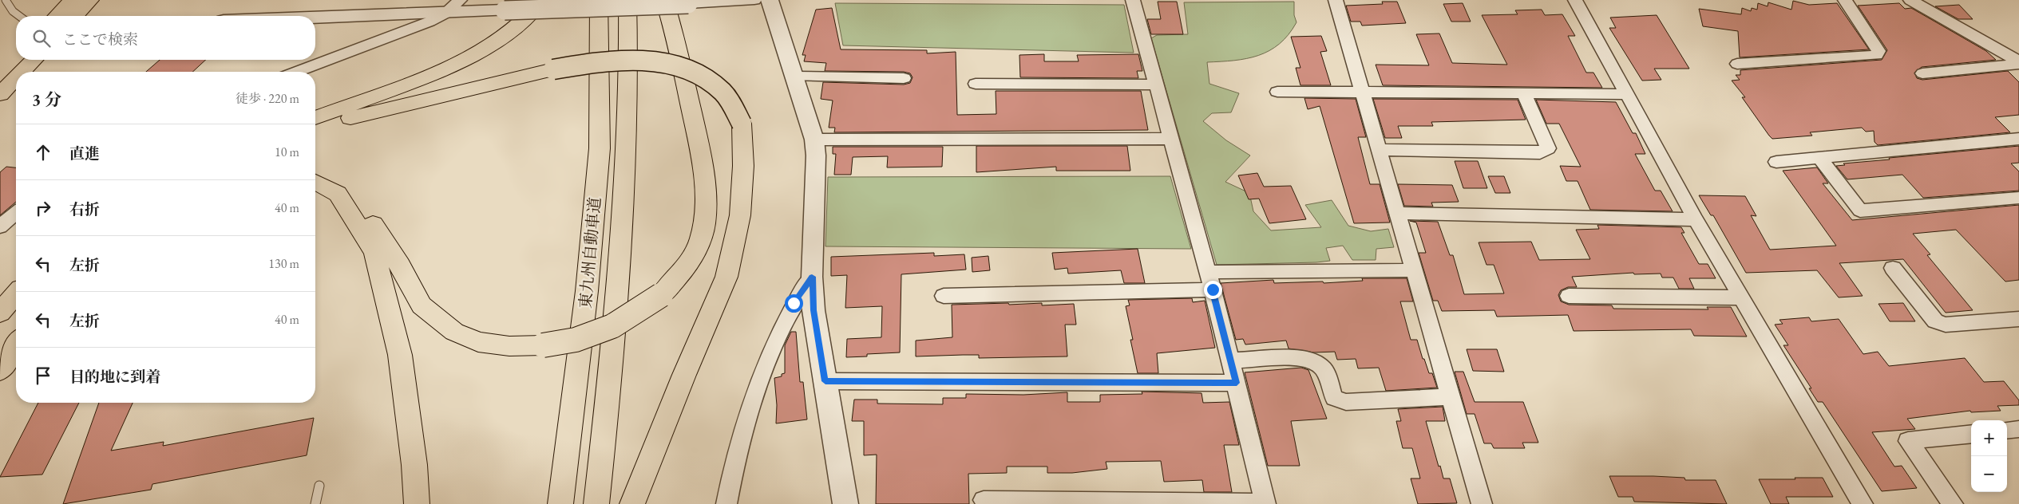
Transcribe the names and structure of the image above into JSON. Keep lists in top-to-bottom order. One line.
{"streets":{"main road":["東九州自動車道"]},"page":{"search":"ここで検索","heading":["3 分","徒歩 · 220 m"],"list":[["直進","10 m"],["右折","40 m"],["左折","130 m"],["左折","40 m"],"目的地に到着"],"map_buttons":["+","−"]}}
